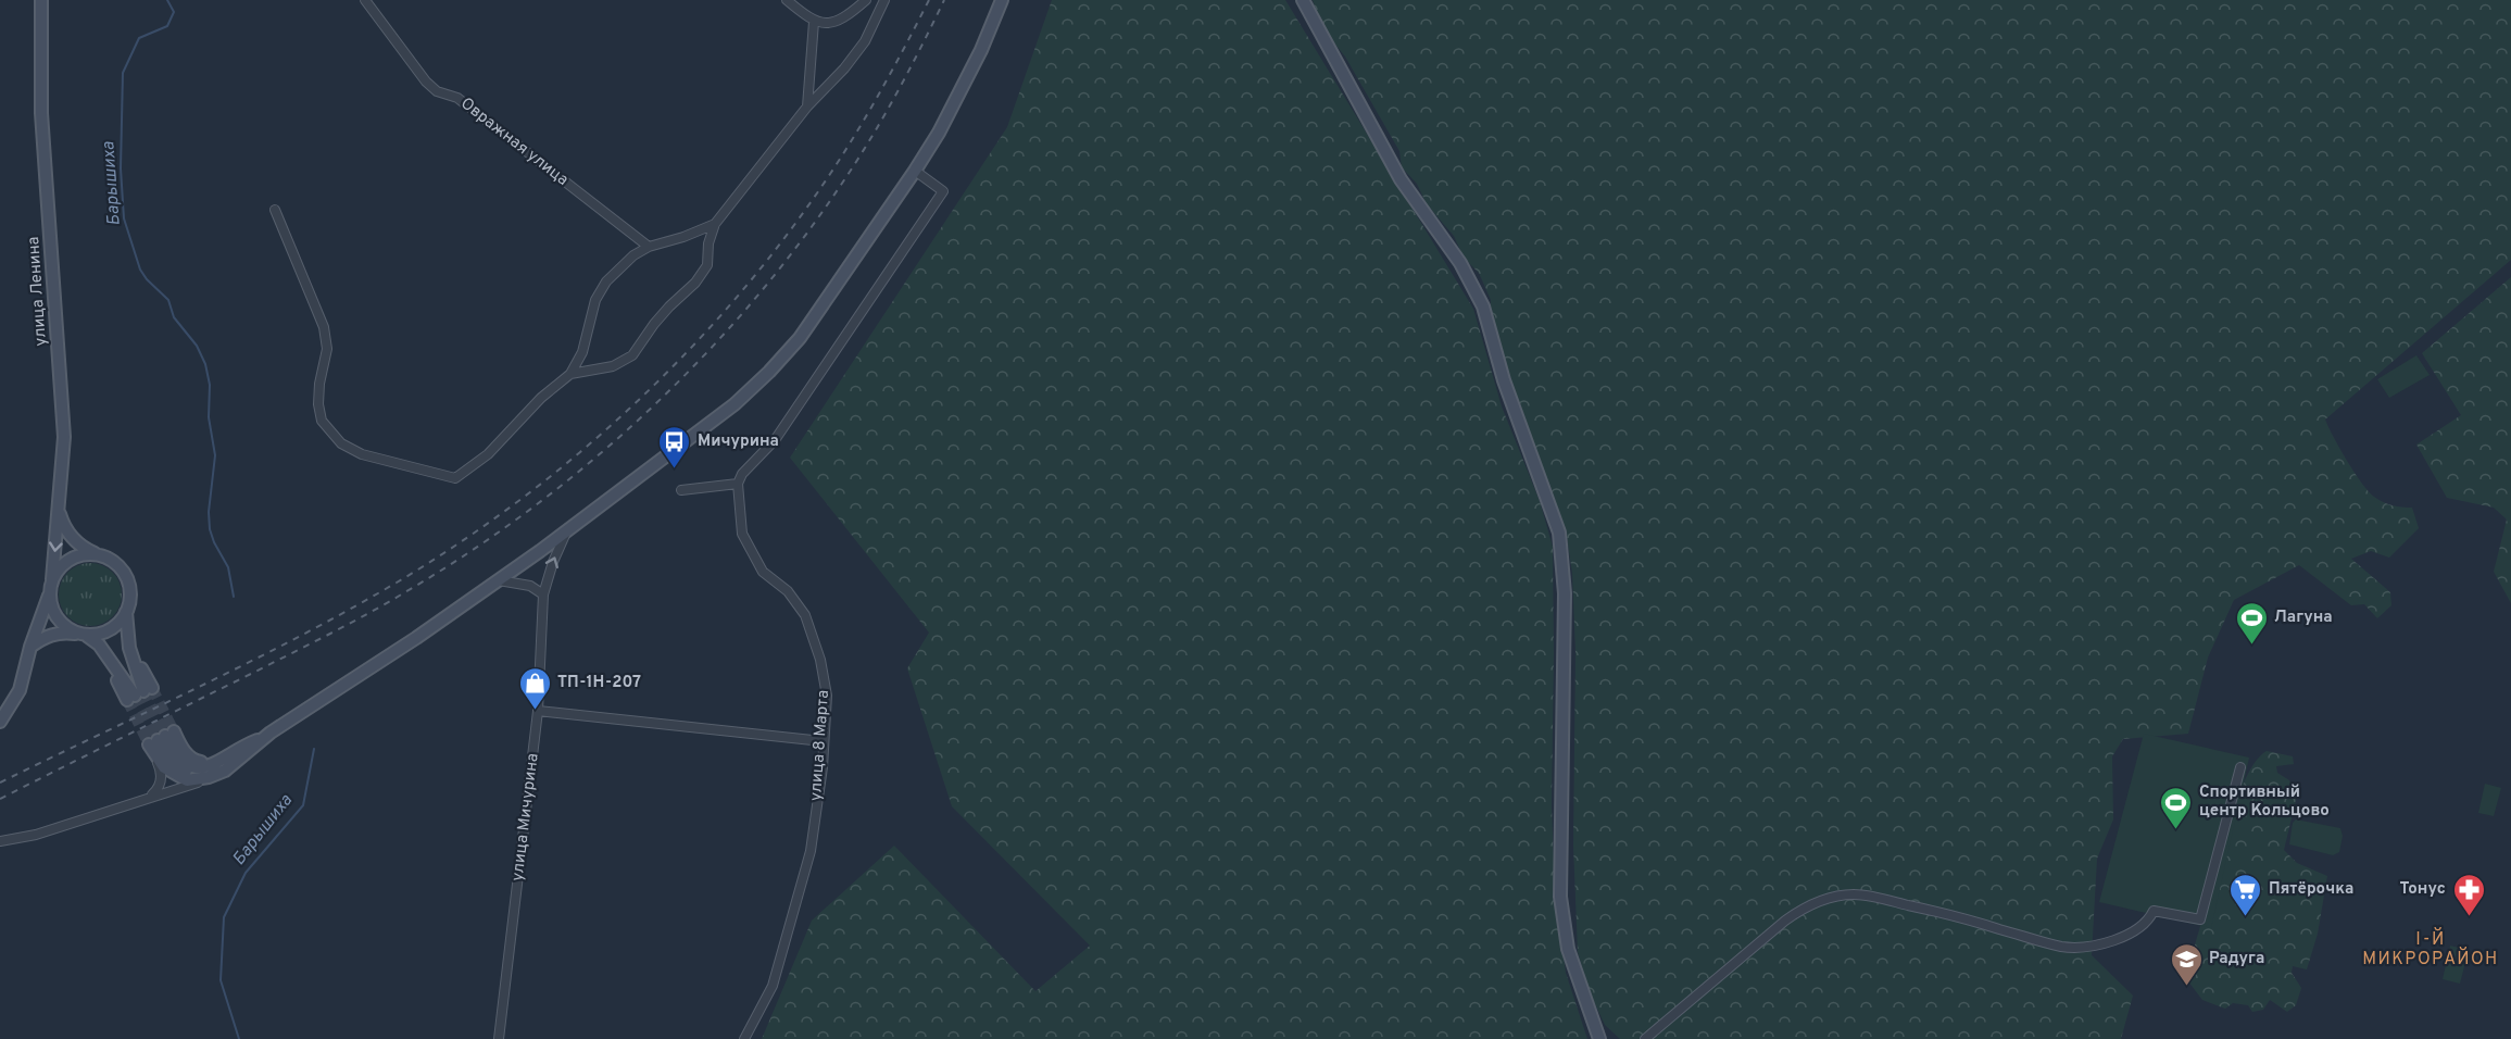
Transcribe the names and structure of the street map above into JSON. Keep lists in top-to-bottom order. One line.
{"streets":{"main road":["улица Ленина"],"street":["Овражная улица","улица 8 Марта","улица Мичурина"]},"districts":["I-Й МИКРОРАЙОН"],"water":["Барышиха"],"places":{"bus stop":["Мичурина"],"sports":["Лагуна","Спортивный центр Кольцово"],"shop":["ТП-1Н-207"],"supermarket":["Пятёрочка"],"pharmacy":["Тонус"],"school or university":["Радуга"]}}
